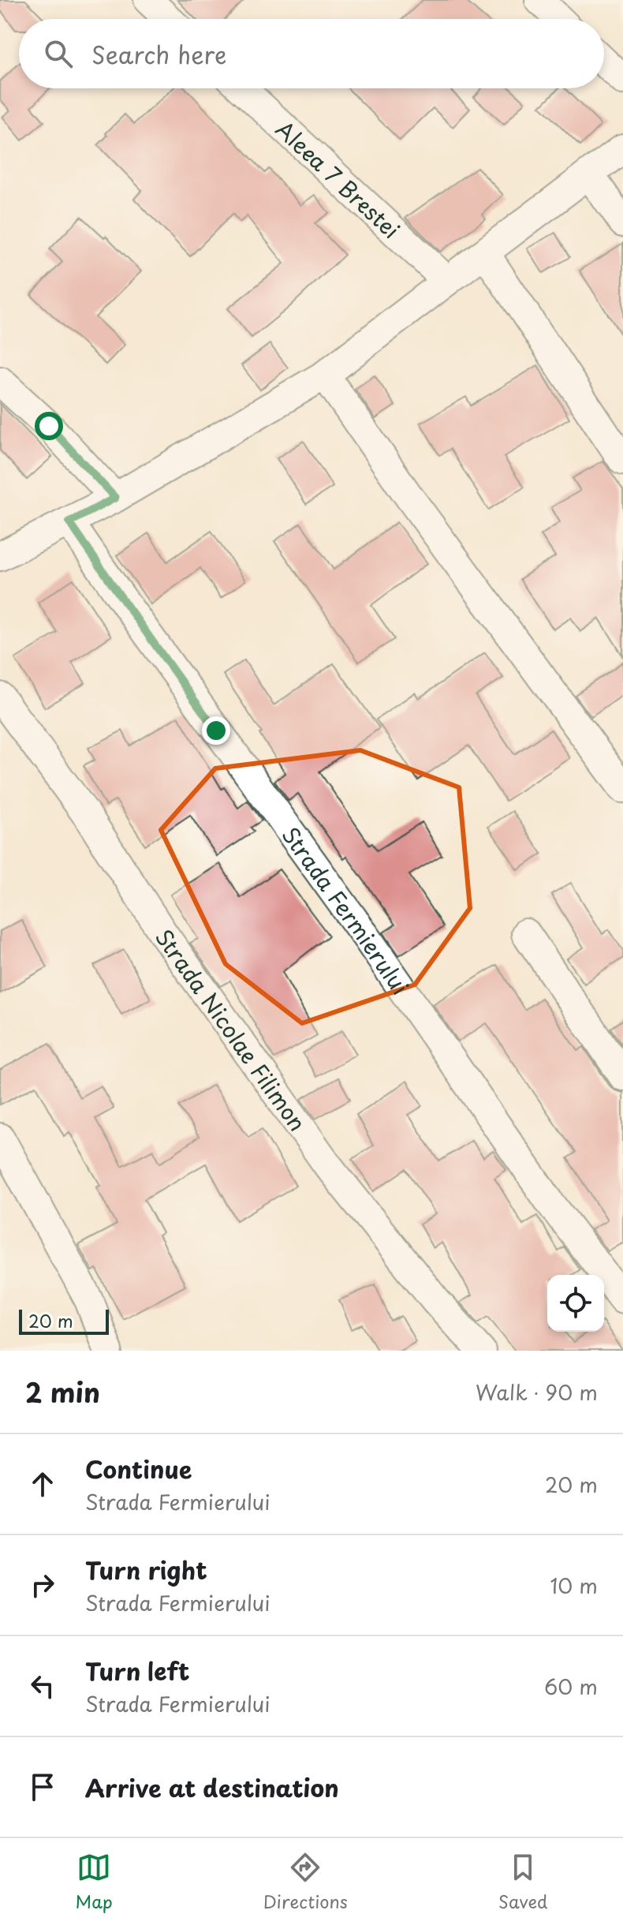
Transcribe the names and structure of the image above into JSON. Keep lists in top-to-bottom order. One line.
{"streets":{"street":["Aleea 7 Brestei","Strada Fermierului","Strada Nicolae Filimon"]},"scale_bar":"20 m","page":{"search":"Search here","scale":"20 m","heading":["2 min","Walk · 90 m"],"list":[["Continue","Strada Fermierului","20 m"],["Turn right","Strada Fermierului","10 m"],["Turn left","Strada Fermierului","60 m"],"Arrive at destination"],"nav":["Map","Directions","Saved"]}}
